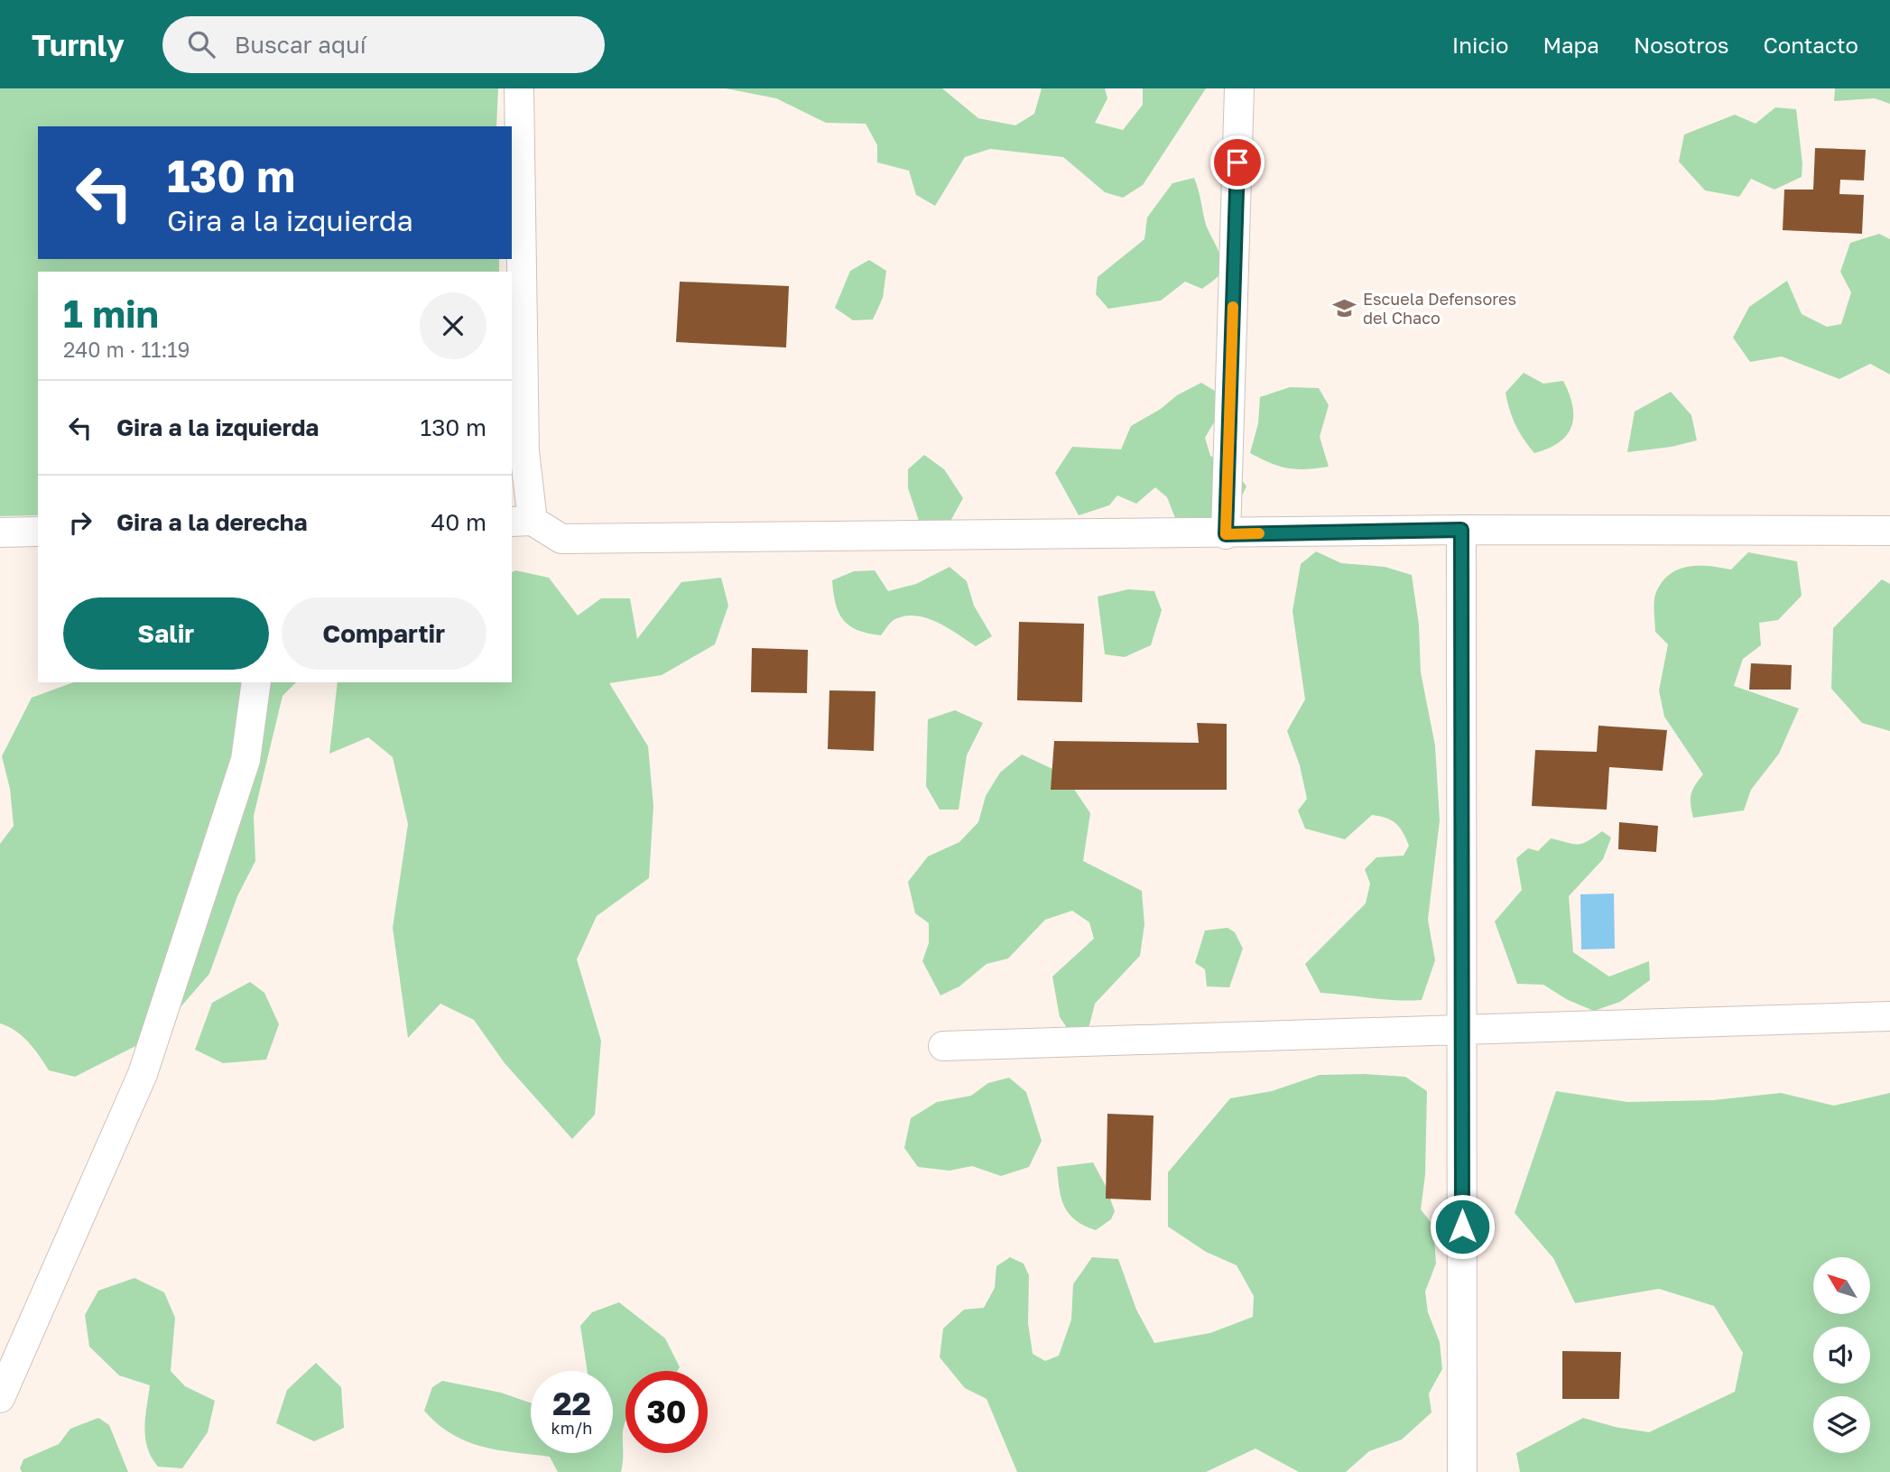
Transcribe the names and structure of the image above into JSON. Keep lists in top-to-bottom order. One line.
{"places":{"school or university":["Escuela Defensores del Chaco"]},"north":"top left","page":{"header":"Turnly","search":"Buscar aquí","nav":["Inicio","Mapa","Nosotros","Contacto"],"turn":["130 m","Gira a la izquierda"],"heading":["1 min","240 m · 11:19"],"list":[{"name":"Gira a la izquierda","value":"130 m"},{"name":"Gira a la derecha","value":"40 m"}],"buttons":["Salir","Compartir"],"speed":"22 km/h","limit":"30"}}
